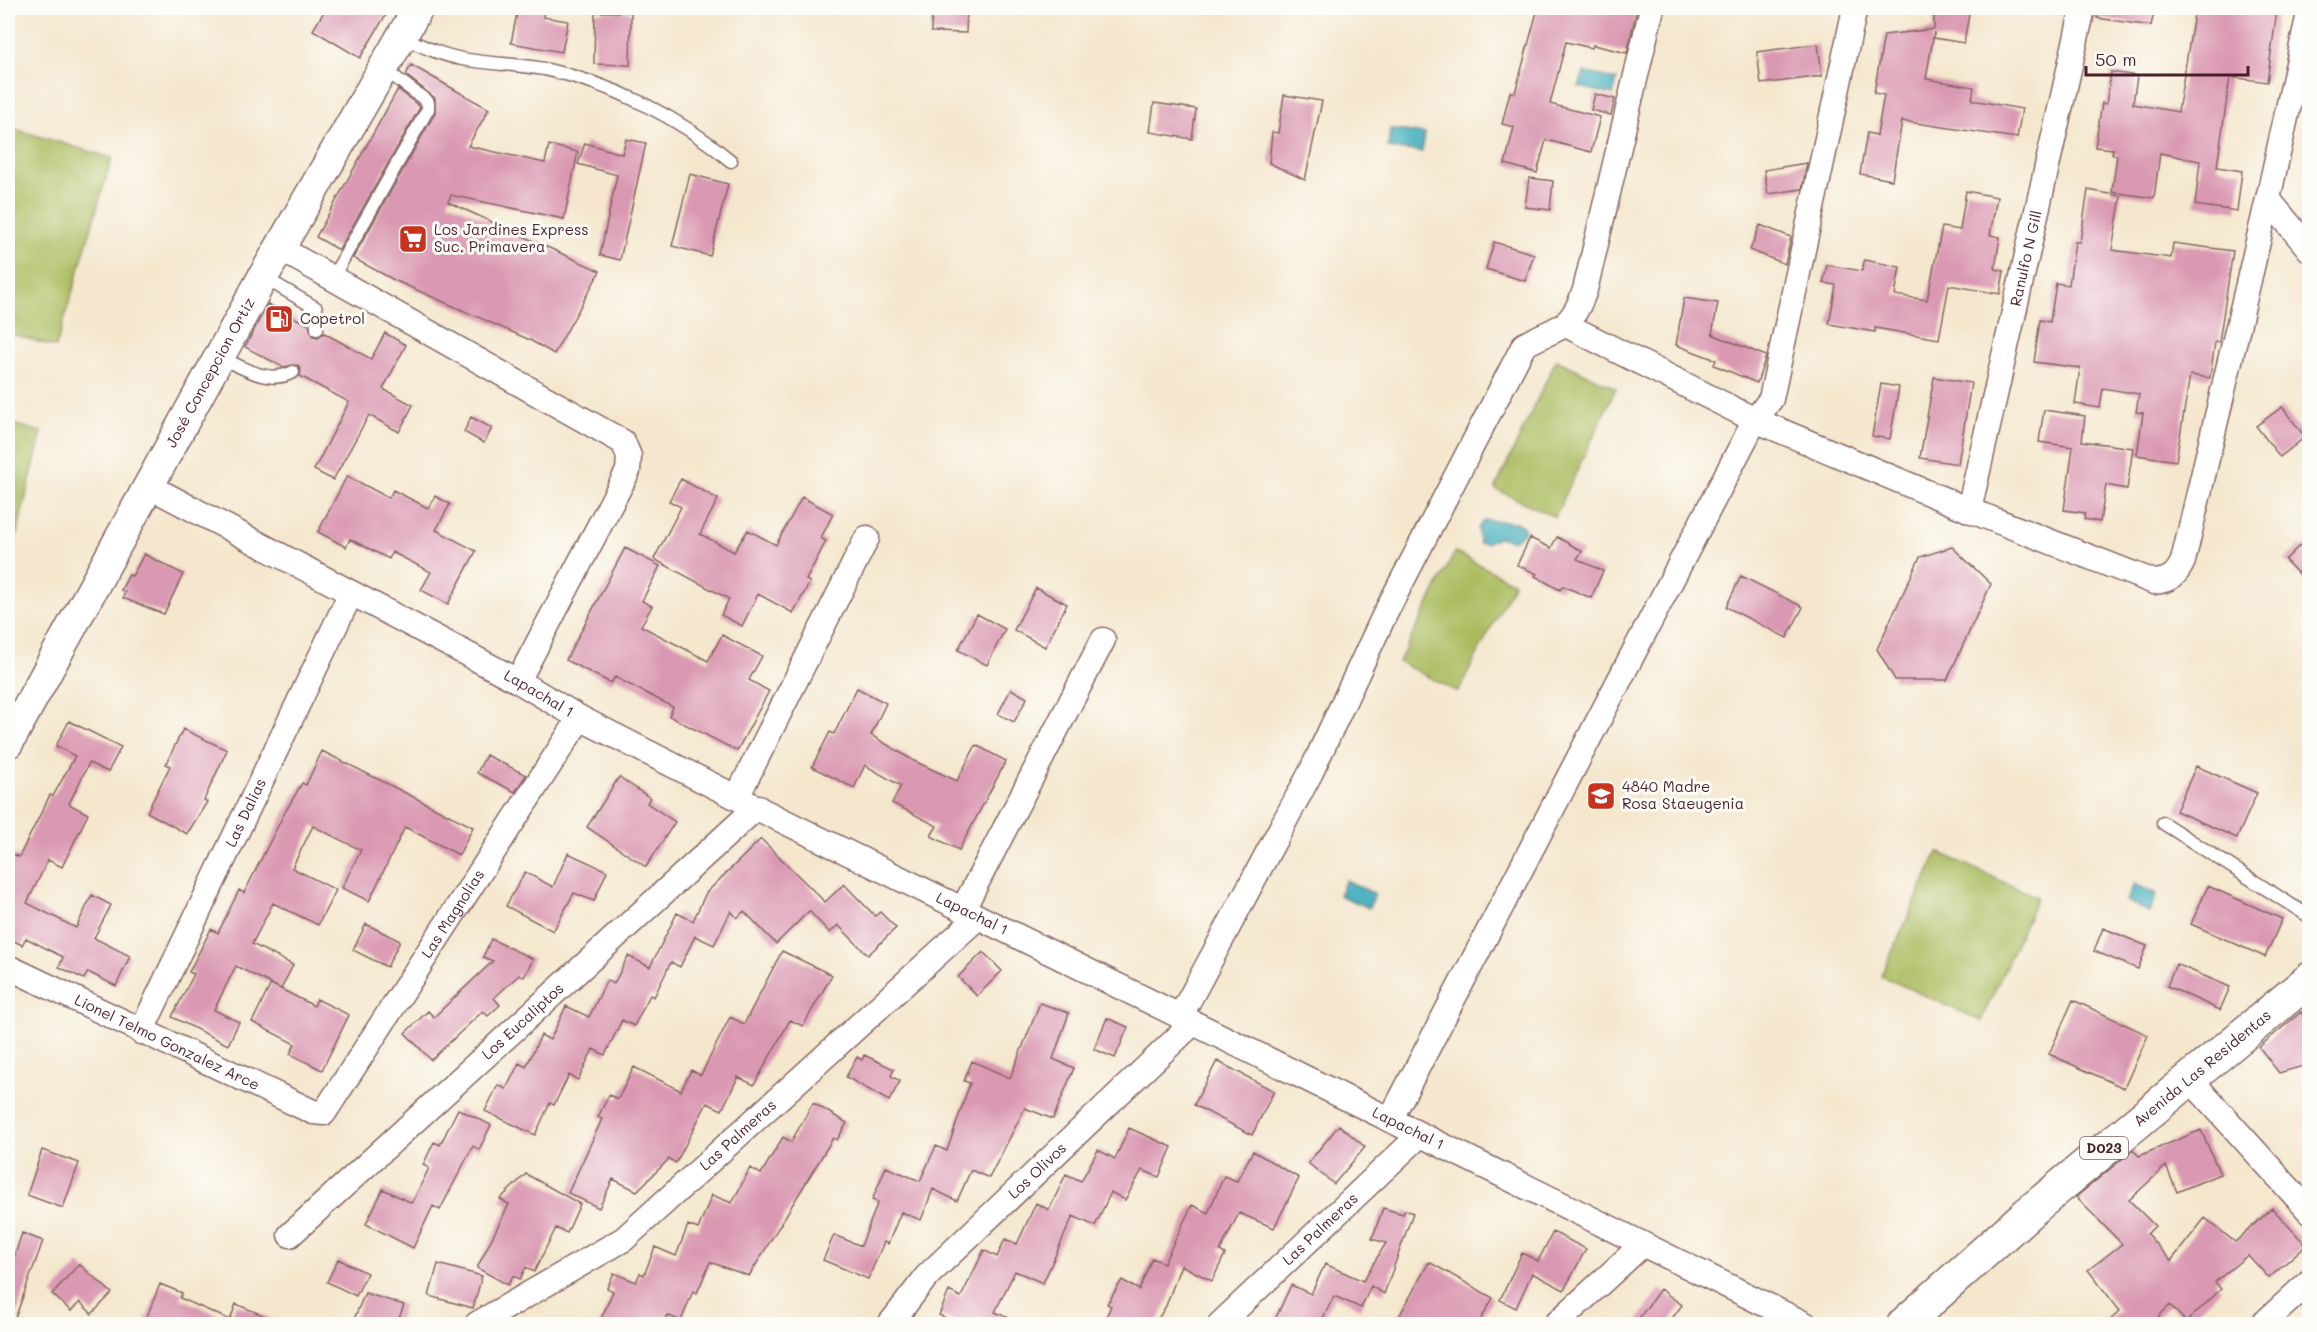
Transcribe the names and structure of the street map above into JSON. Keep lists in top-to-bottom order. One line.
{"streets":{"main road":["Avenida Las Residentas","D023"],"street":["Ranulfo N Gill","José Concepcion Ortiz","Lapachal 1","Las Dalias","Las Magnolias","Los Eucaliptos","Lionel Telmo Gonzalez Arce","Las Palmeras","Los Olivos"]},"crossings":[["José Concepcion Ortiz","Lapachal 1"],["Lapachal 1","Las Dalias"],["Lapachal 1","Las Magnolias"],["Lapachal 1","Los Eucaliptos"],["Lapachal 1","Las Palmeras"],["Lapachal 1","Los Olivos"],["Las Dalias","Lionel Telmo Gonzalez Arce"],["Las Magnolias","Lionel Telmo Gonzalez Arce"]],"places":{"supermarket":["Los Jardines Express Suc. Primavera"],"fuel station":["Copetrol"],"school or university":["4840 Madre Rosa Staeugenia"]},"scale_bar":"50 m"}
